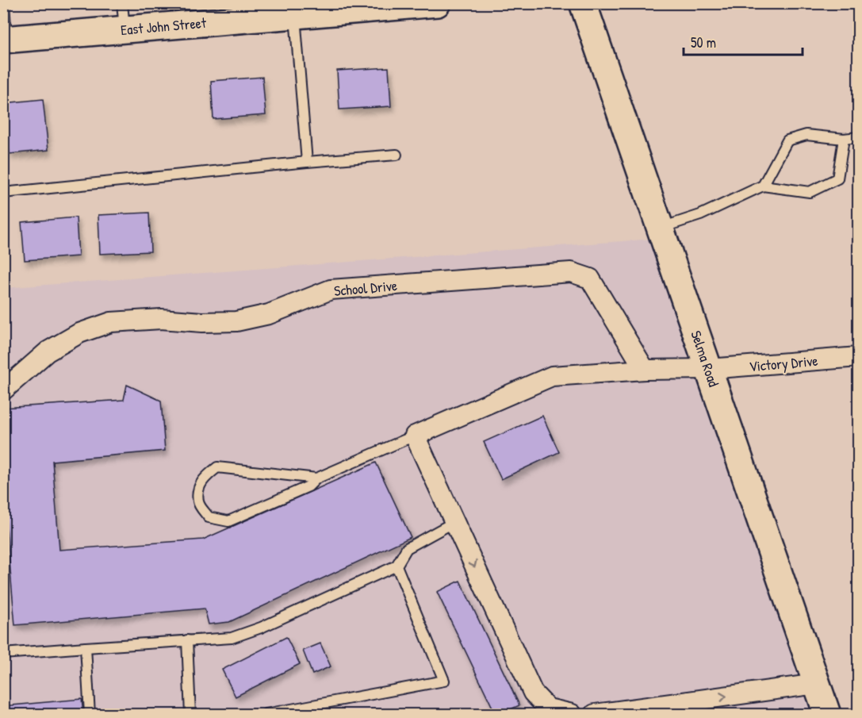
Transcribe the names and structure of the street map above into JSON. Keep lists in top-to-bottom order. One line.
{"streets":{"street":["East John Street","School Drive","Selma Road","Victory Drive"]},"crossings":[["School Drive","Victory Drive"],["Selma Road","Victory Drive"]],"scale_bar":"50 m"}
